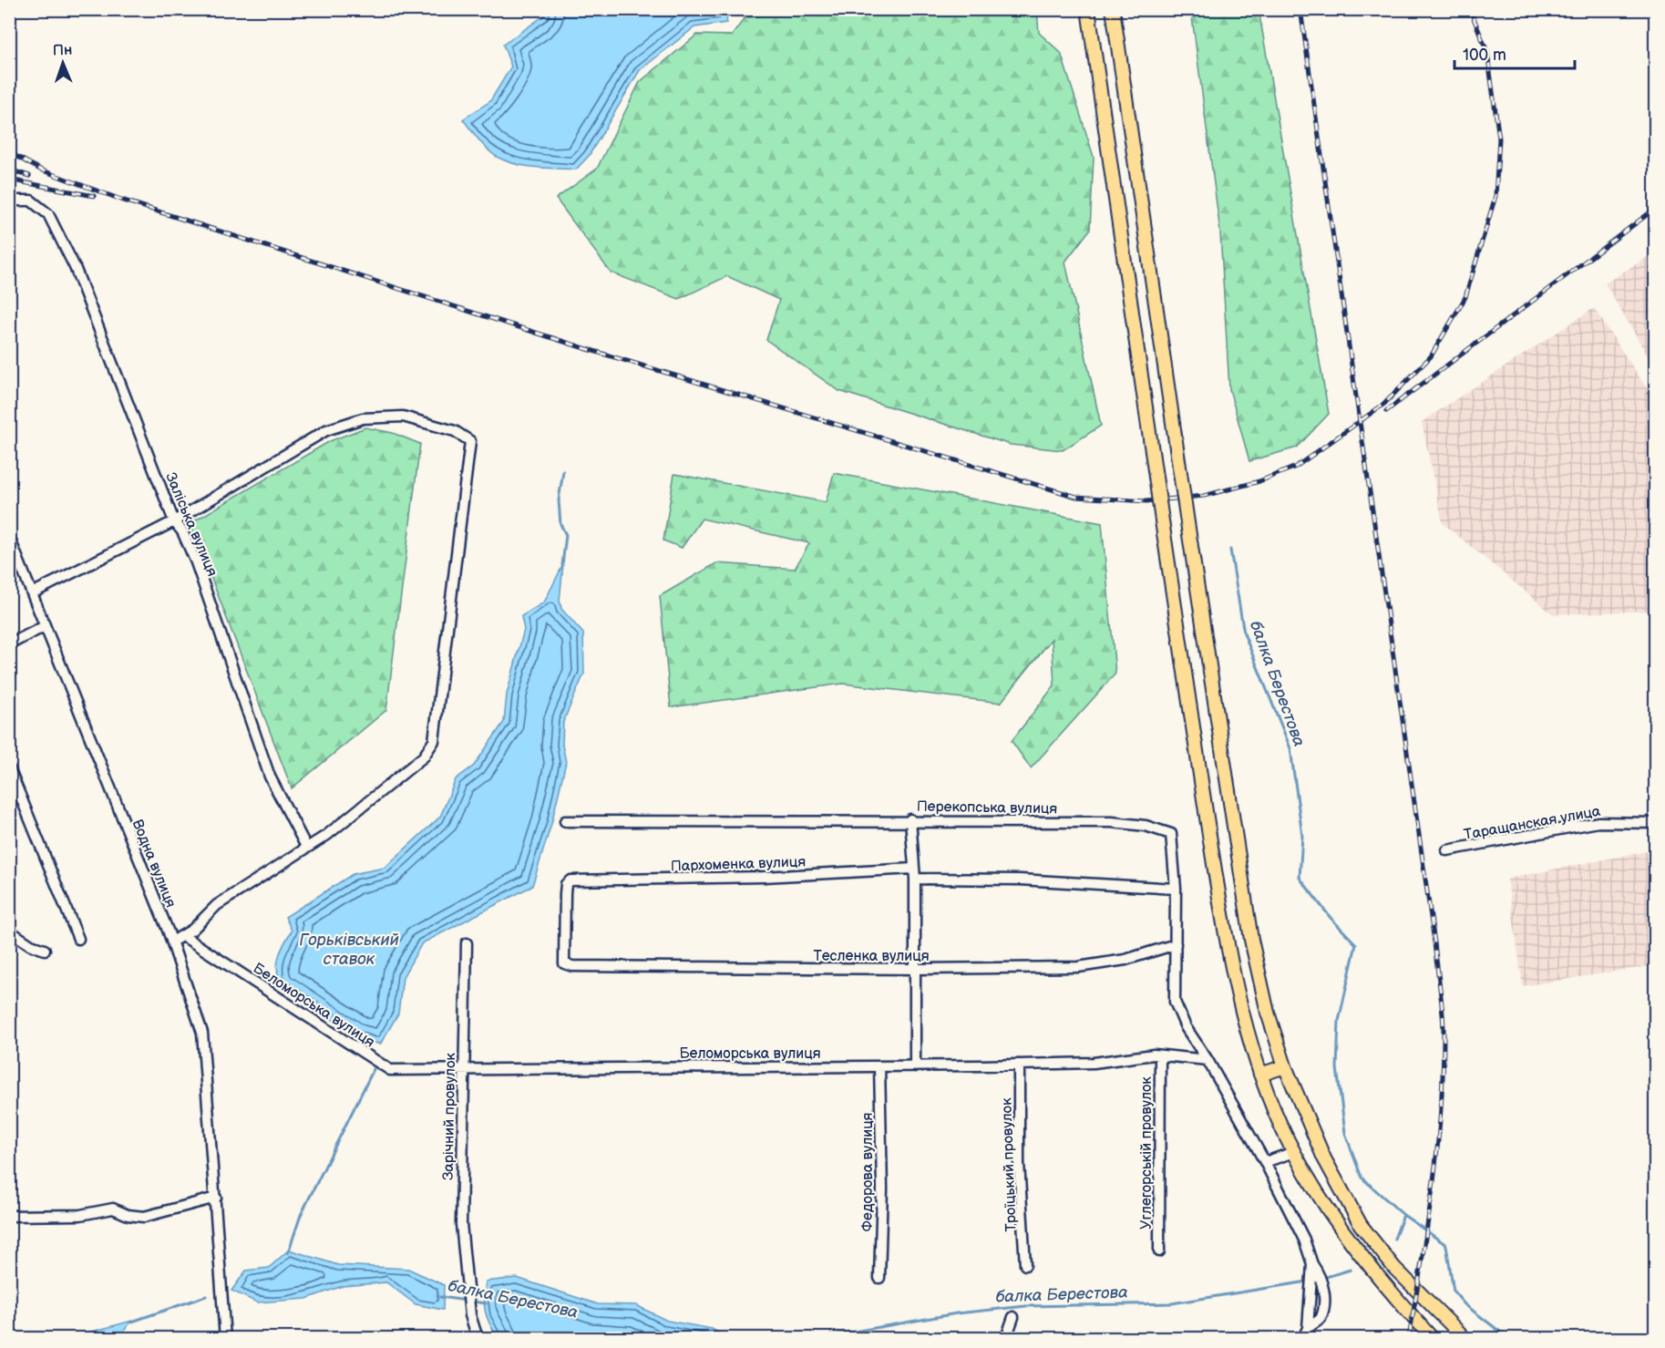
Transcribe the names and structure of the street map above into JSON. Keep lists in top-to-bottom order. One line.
{"streets":{"street":["Заліська вулиця","Перекопська вулиця","Таращанская улица","Водна вулиця","Пархоменка вулиця","Тесленка вулиця","Беломорська вулиця","Зарічний провулок","Углегорськiй провулок","Троїцький провулок","Федорова вулиця"]},"crossings":[["Перекопська вулиця","Тесленка вулиця"],["Перекопська вулиця","Беломорська вулиця"],["Пархоменка вулиця","Тесленка вулиця"],["Беломорська вулиця","Зарічний провулок"],["Беломорська вулиця","Углегорськiй провулок"],["Беломорська вулиця","Троїцький провулок"],["Беломорська вулиця","Федорова вулиця"]],"water":["балка Берестова","Горьківський ставок"],"scale_bar":"100 m","north":"top"}
